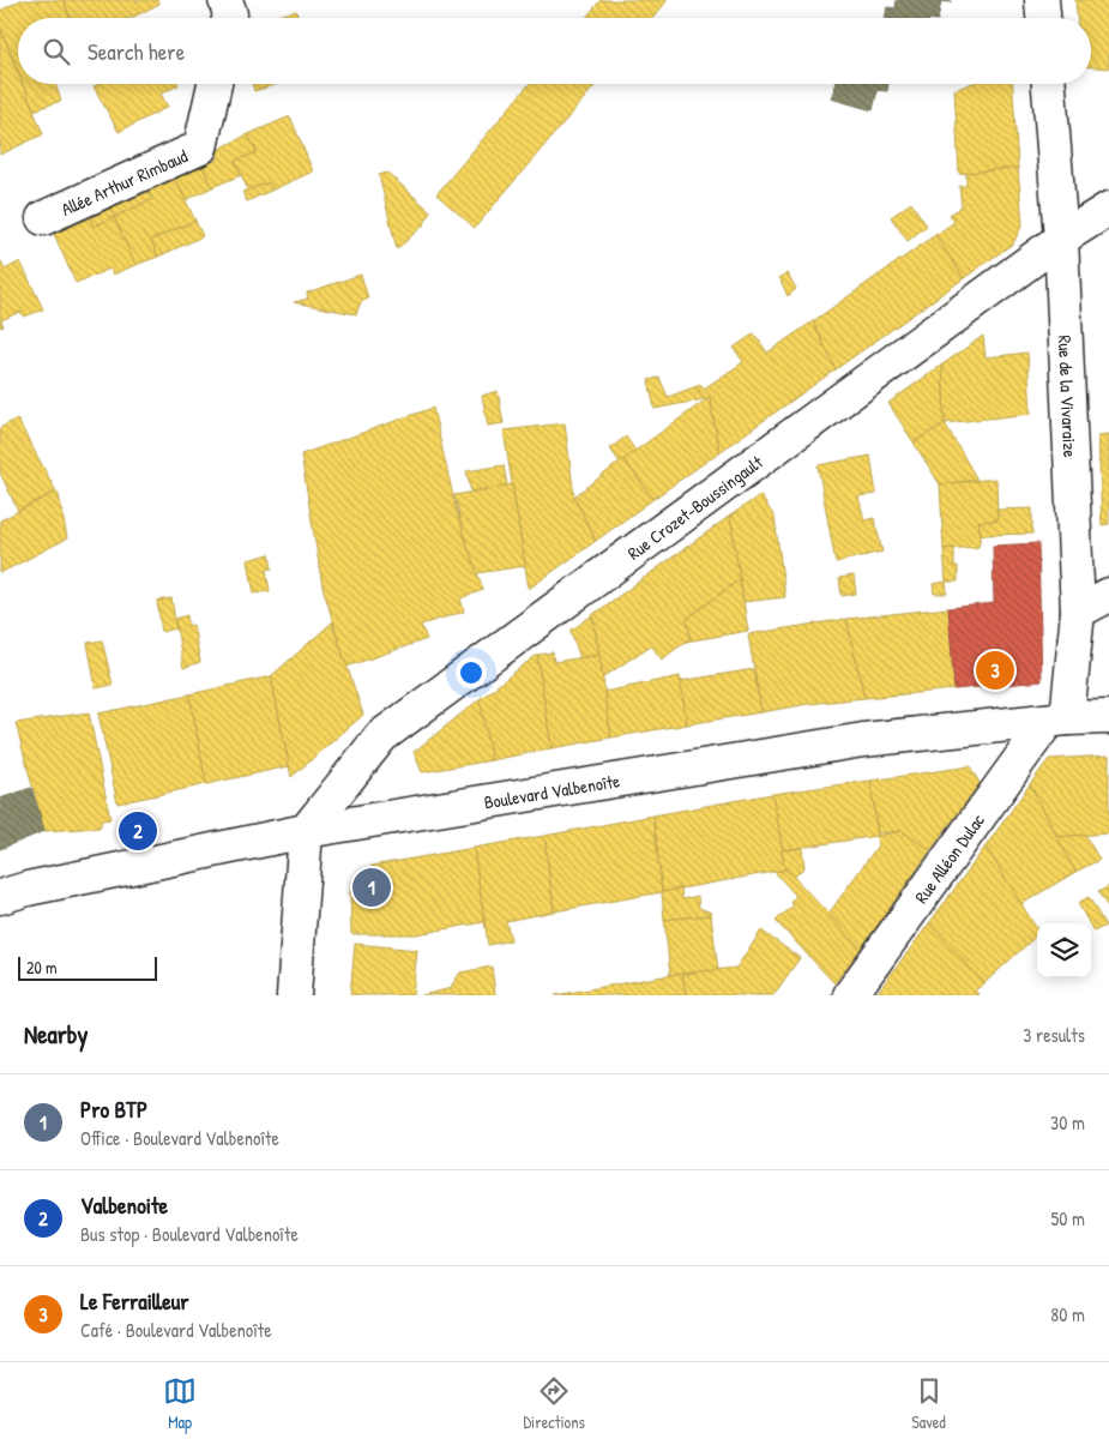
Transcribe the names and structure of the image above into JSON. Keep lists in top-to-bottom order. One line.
{"streets":{"street":["Allée Arthur Rimbaud","Rue de la Vivaraize","Rue Crozet-Boussingault","Boulevard Valbenoîte","Rue Alléon Dulac"]},"crossings":[["Rue de la Vivaraize","Rue Crozet-Boussingault"],["Rue de la Vivaraize","Boulevard Valbenoîte"],["Rue de la Vivaraize","Rue Alléon Dulac"],["Rue Crozet-Boussingault","Boulevard Valbenoîte"],["Boulevard Valbenoîte","Rue Alléon Dulac"]],"scale_bar":"20 m","page":{"search":"Search here","pins":["3","2","1"],"scale":"20 m","heading":["Nearby","3 results"],"list":[{"mark":"1","name":"Pro BTP","note":"Office · Boulevard Valbenoîte","value":"30 m"},{"mark":"2","name":"Valbenoite","note":"Bus stop · Boulevard Valbenoîte","value":"50 m"},{"mark":"3","name":"Le Ferrailleur","note":"Café · Boulevard Valbenoîte","value":"80 m"}],"nav":["Map","Directions","Saved"]}}
